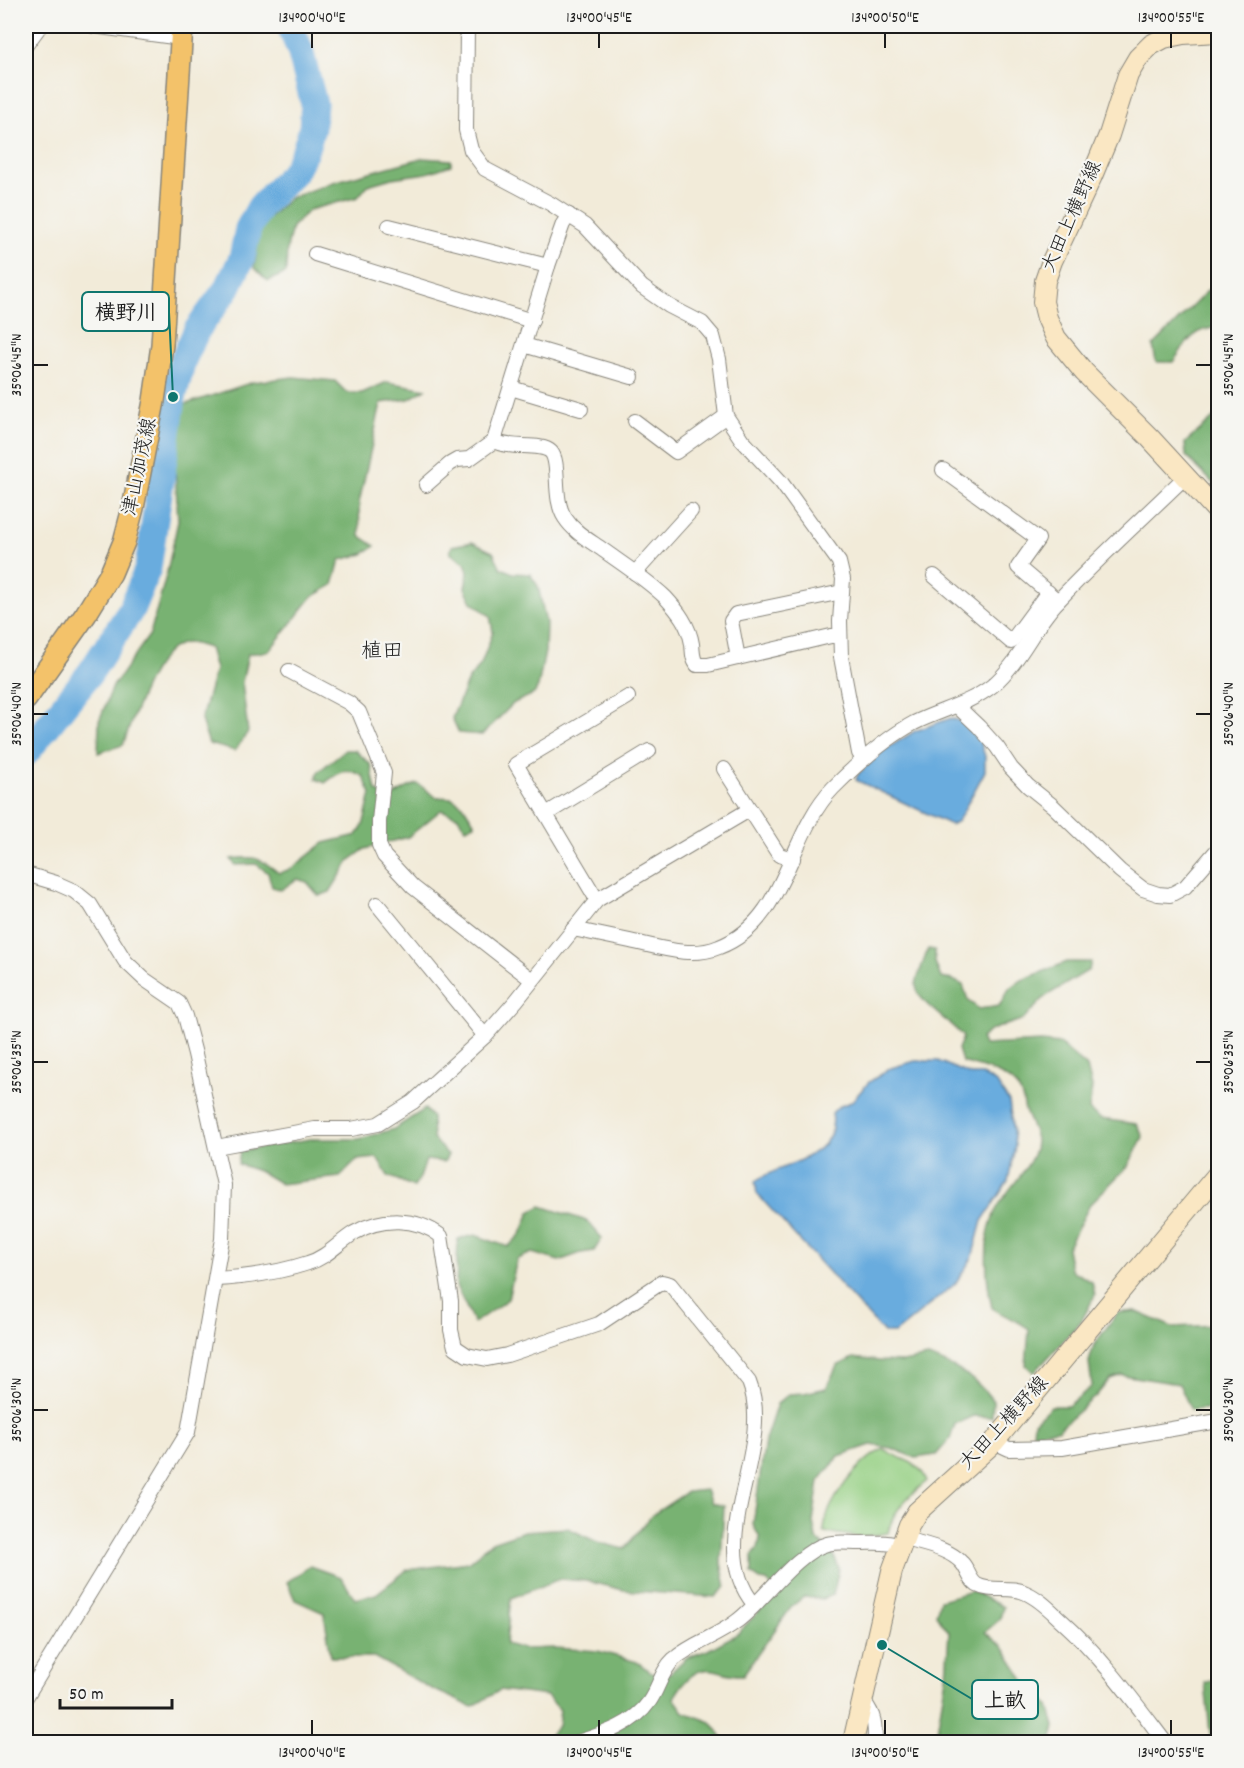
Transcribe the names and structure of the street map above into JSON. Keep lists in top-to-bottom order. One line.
{"streets":{"main road":["大田上横野線","津山加茂線"]},"districts":["植田"],"places":["横野川","上畝"],"scale_bar":"50 m","coordinates":["134°00'40\"E","134°00'45\"E","134°00'50\"E","134°00'55\"E","35°06'45\"N","35°06'40\"N","35°06'35\"N","35°06'30\"N"]}
